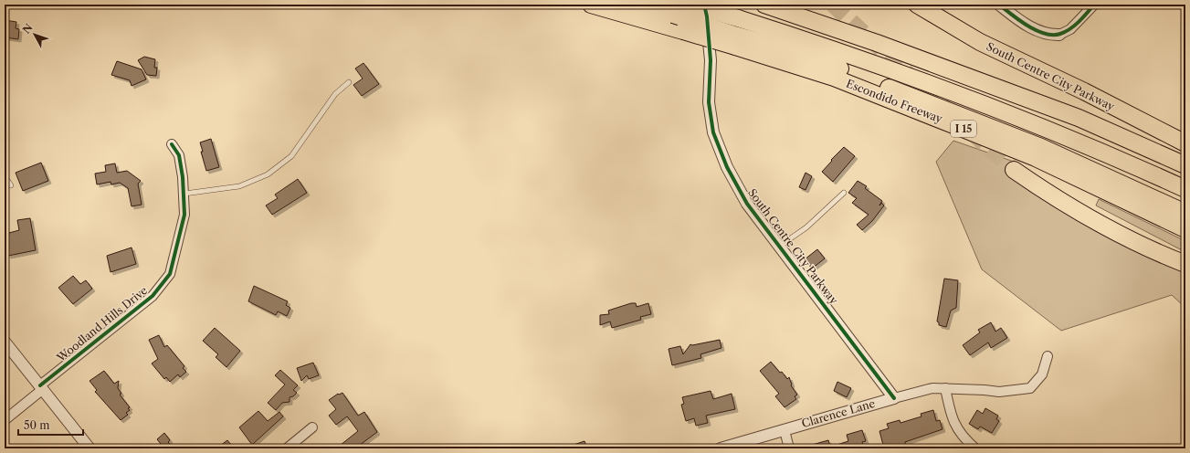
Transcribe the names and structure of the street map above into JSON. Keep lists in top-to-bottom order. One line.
{"streets":{"highway":["South Centre City Parkway","Escondido Freeway","I 15"],"street":["Woodland Hills Drive","Clarence Lane"]},"crossings":[["South Centre City Parkway","Clarence Lane"]],"scale_bar":"50 m","north":"top left"}
